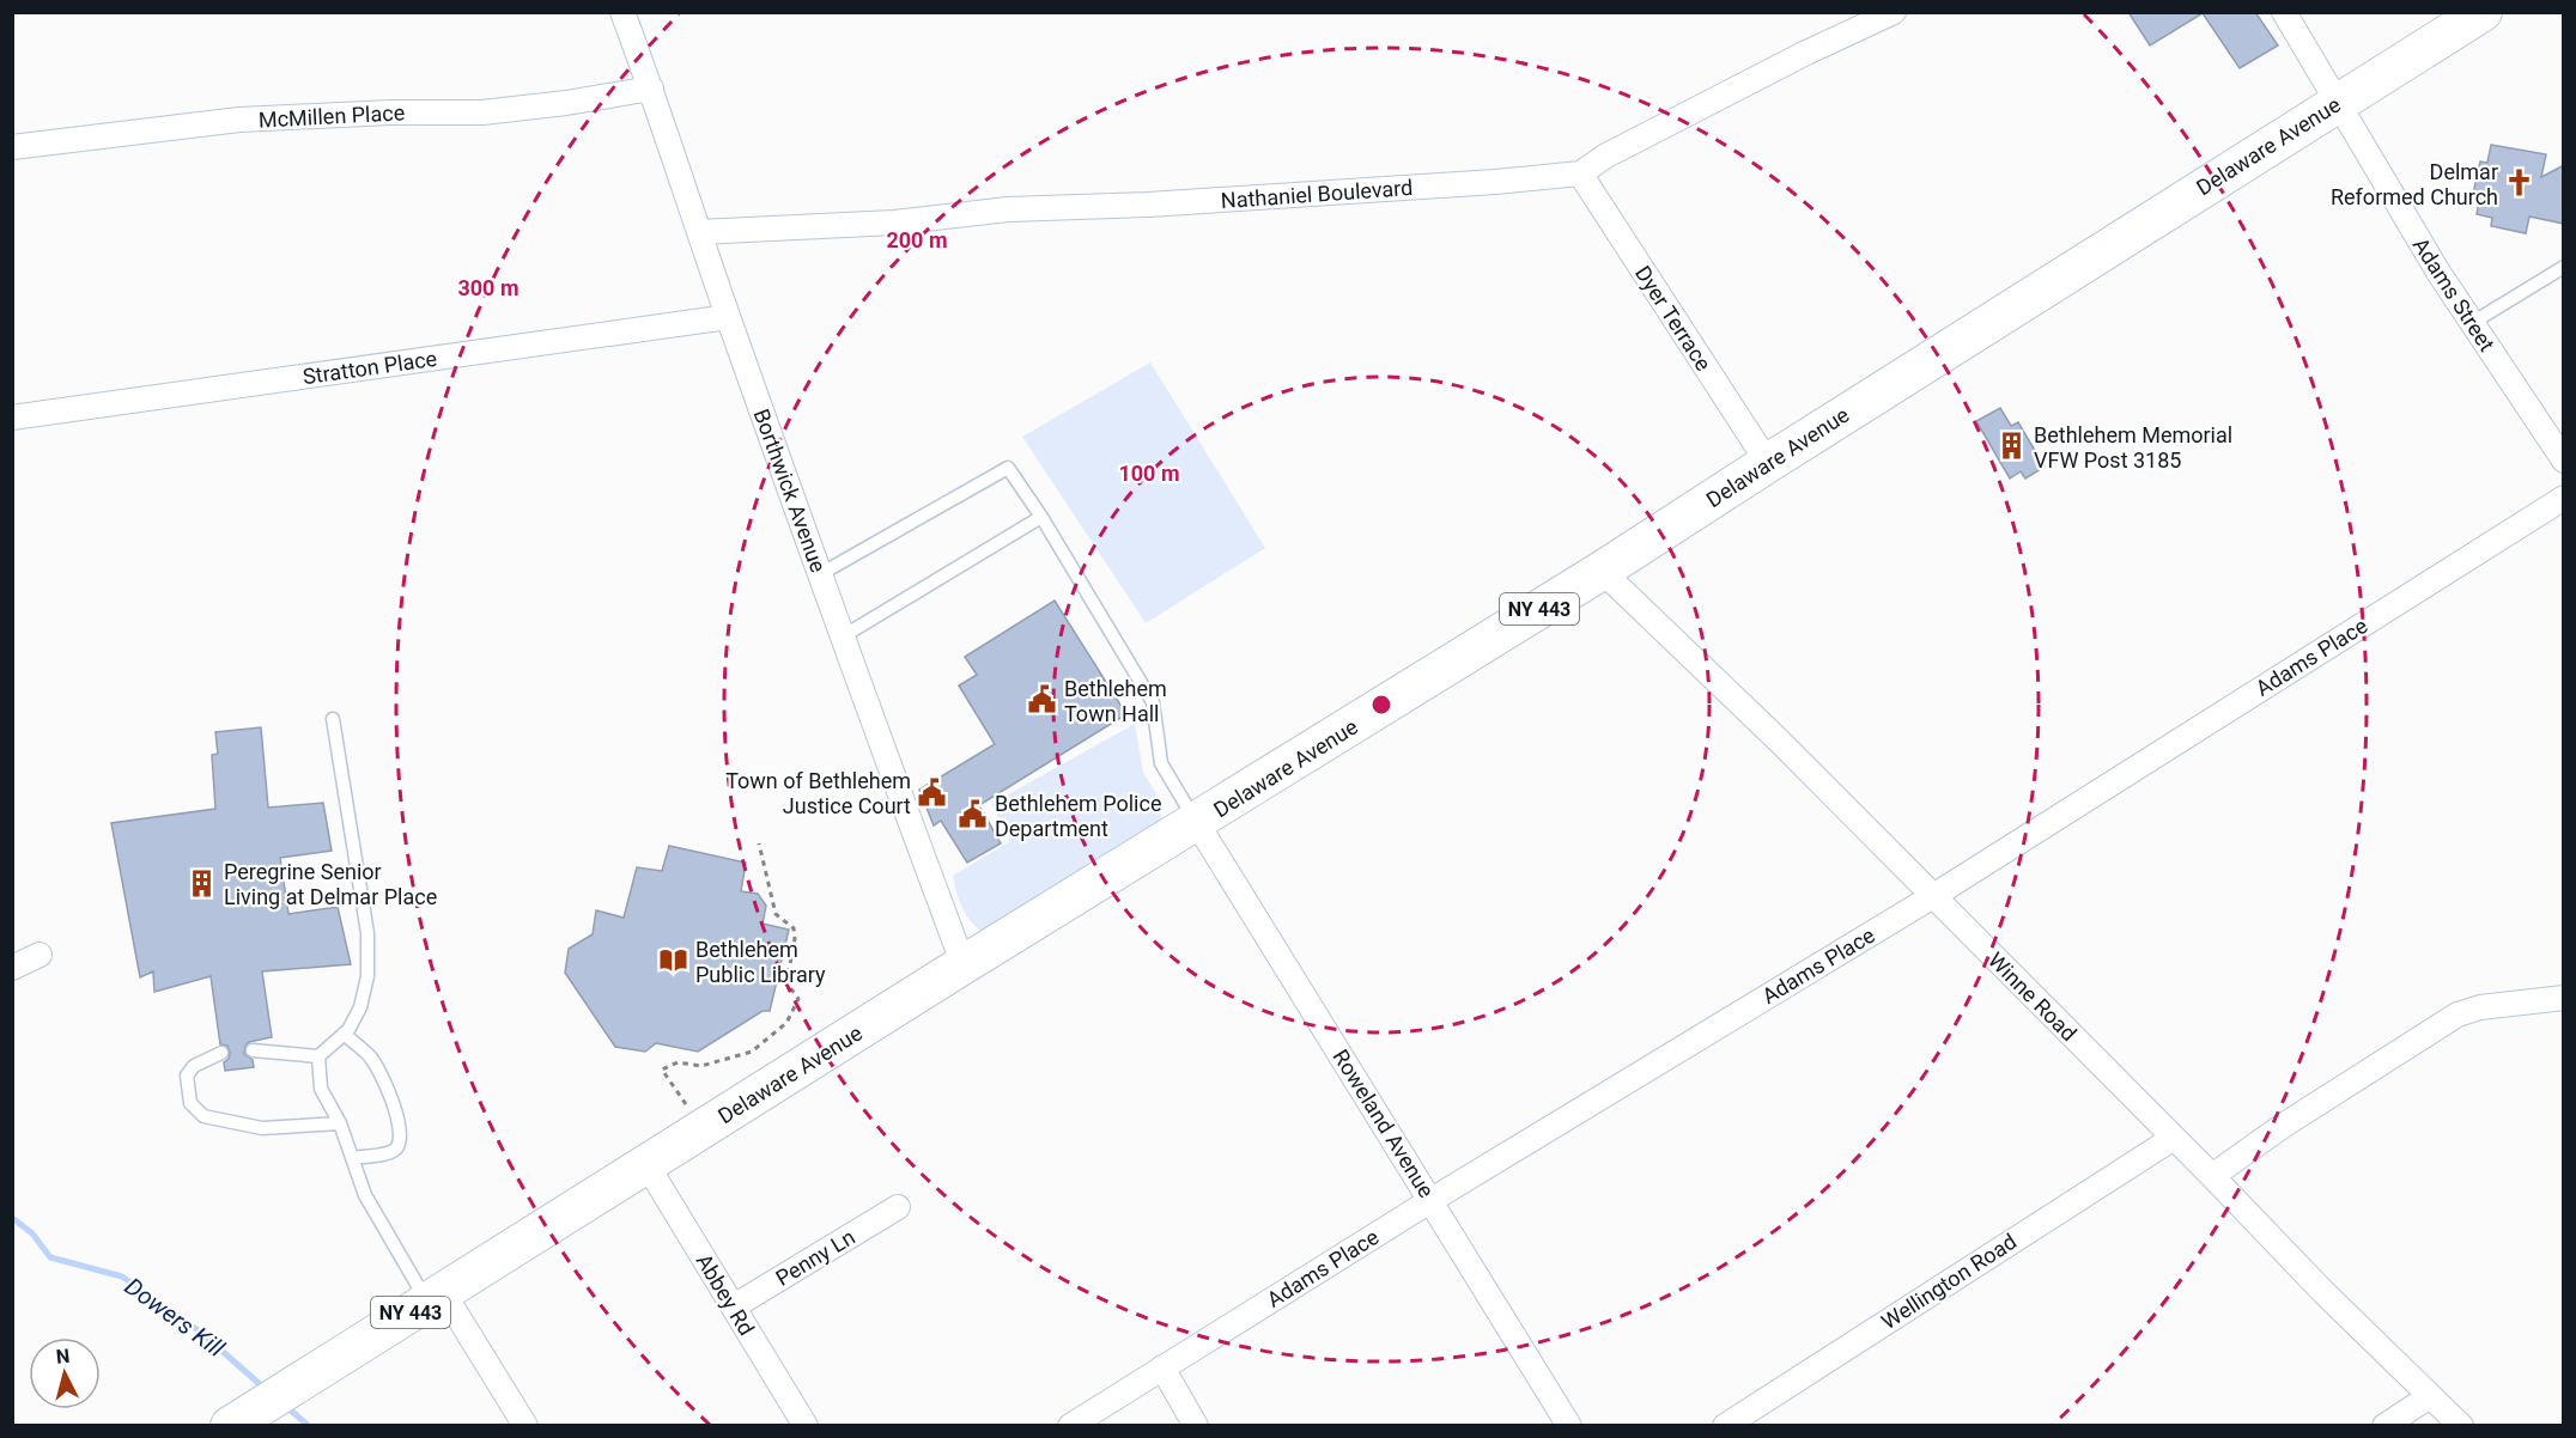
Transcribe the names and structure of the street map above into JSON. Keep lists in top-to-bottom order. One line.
{"streets":{"main road":["Delaware Avenue","NY 443"],"street":["McMillen Place","Nathaniel Boulevard","Adams Street","Dyer Terrace","Stratton Place","Borthwick Avenue","Adams Place","Winne Road","Roweland Avenue","Penny Ln","Wellington Road","Abbey Rd"]},"crossings":[["McMillen Place","Borthwick Avenue"],["Delaware Avenue","Adams Street"],["Delaware Avenue","Dyer Terrace"],["Delaware Avenue","Borthwick Avenue"],["Delaware Avenue","Winne Road"],["Delaware Avenue","Roweland Avenue"],["Delaware Avenue","Abbey Rd"],["Nathaniel Boulevard","Dyer Terrace"],["Nathaniel Boulevard","Borthwick Avenue"],["Stratton Place","Borthwick Avenue"],["Adams Place","Winne Road"],["Adams Place","Roweland Avenue"],["Winne Road","Wellington Road"],["Penny Ln","Abbey Rd"]],"water":["Dowers Kill"],"places":{"church":["Delmar Reformed Church"],"building":["Bethlehem Memorial VFW Post 3185","Peregrine Senior Living at Delmar Place"],"public building":["Bethlehem Town Hall","Town of Bethlehem Justice Court","Bethlehem Police Department"],"library":["Bethlehem Public Library"]},"north":"top","rings":["200 m","300 m","100 m"]}
